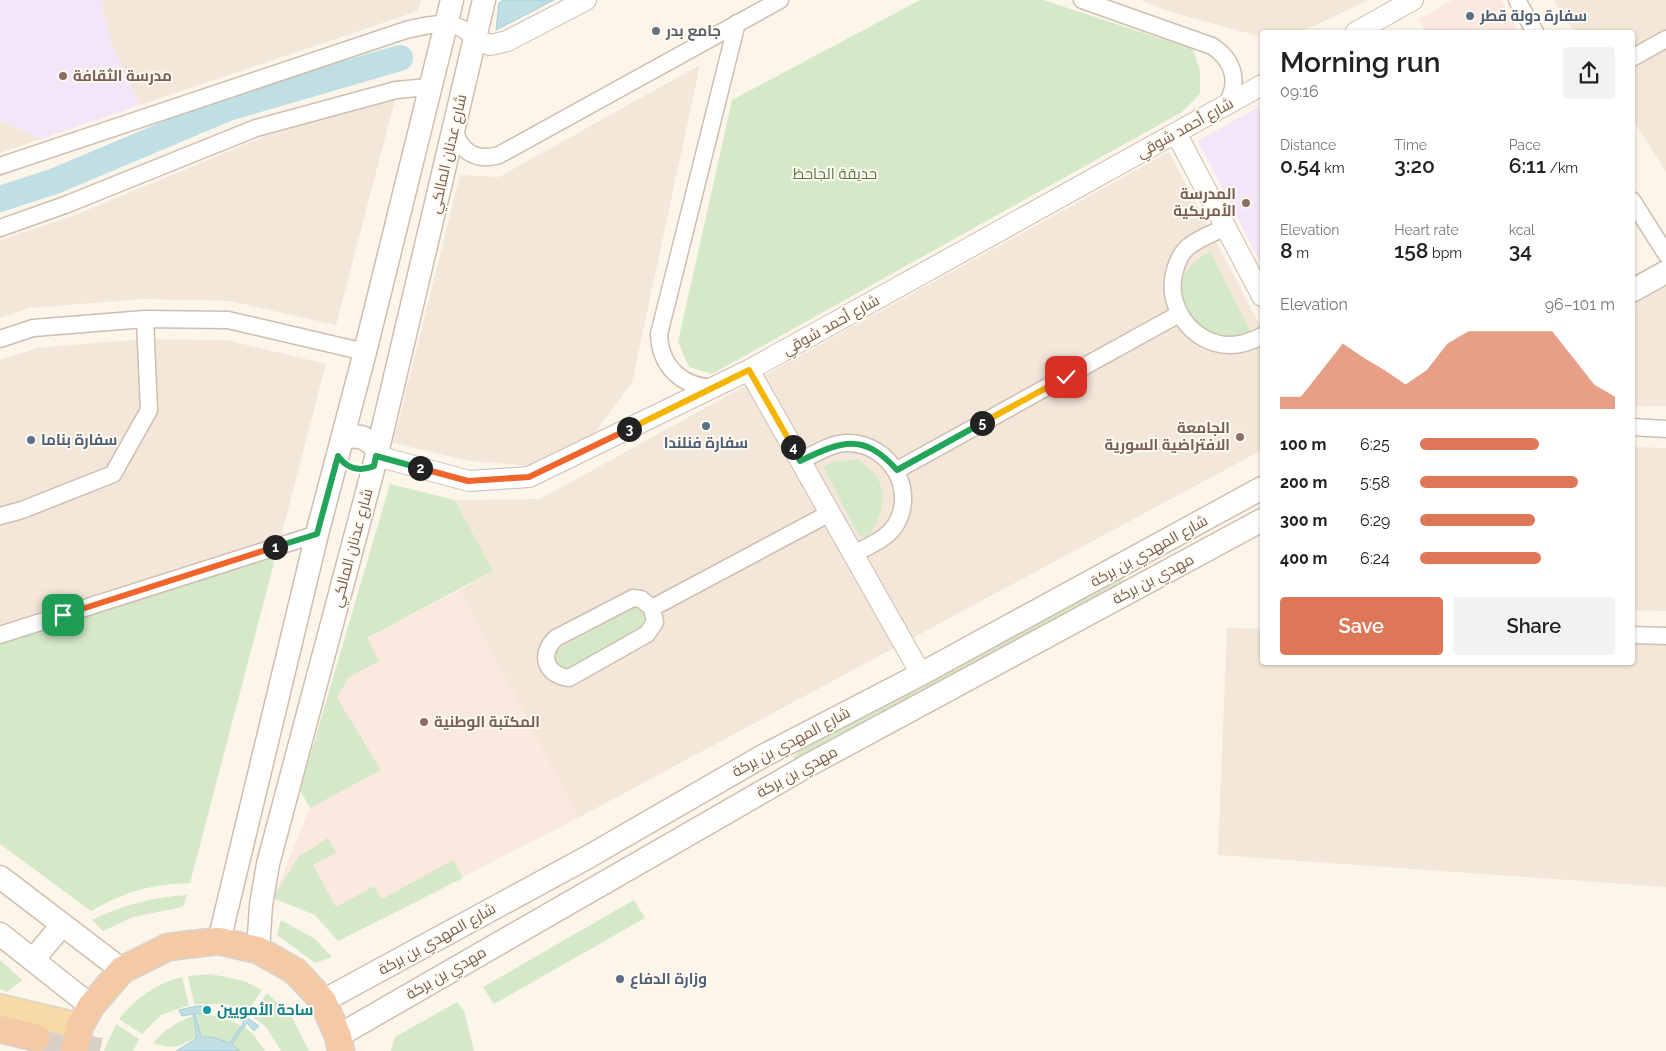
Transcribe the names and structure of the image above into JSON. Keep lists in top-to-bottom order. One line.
{"streets":{"main road":["شارع عدنان المالكي","شارع المهدي بن بركة","مهدي بن بركة"],"street":["شارع أحمد شوقي"]},"crossings":[["شارع أحمد شوقي","شارع عدنان المالكي"]],"parks":["حديقة الجاحظ"],"places":["سفارة دولة قطر","جامع بدر","مدرسة الثقافة","المدرسة الأمريكية","سفارة فنلندا","الجامعة الافتراضية السورية","سفارة بناما","المكتبة الوطنية","وزارة الدفاع","ساحة الأمويين"],"page":{"heading":["Morning run","09:16"],"stats":[["Distance","0.54 km"],["Time","3:20"],["Pace","6:11 /km"],["Elevation","8 m"],["Heart rate","158 bpm"],["kcal","34"]],"chart":["Elevation","96–101 m"],"pins":["5","3","4","2","1"],"list":[{"name":"100 m","note":"6:25"},{"name":"200 m","note":"5:58"},{"name":"300 m","note":"6:29"},{"name":"400 m","note":"6:24"}],"buttons":["Save","Share"]}}
